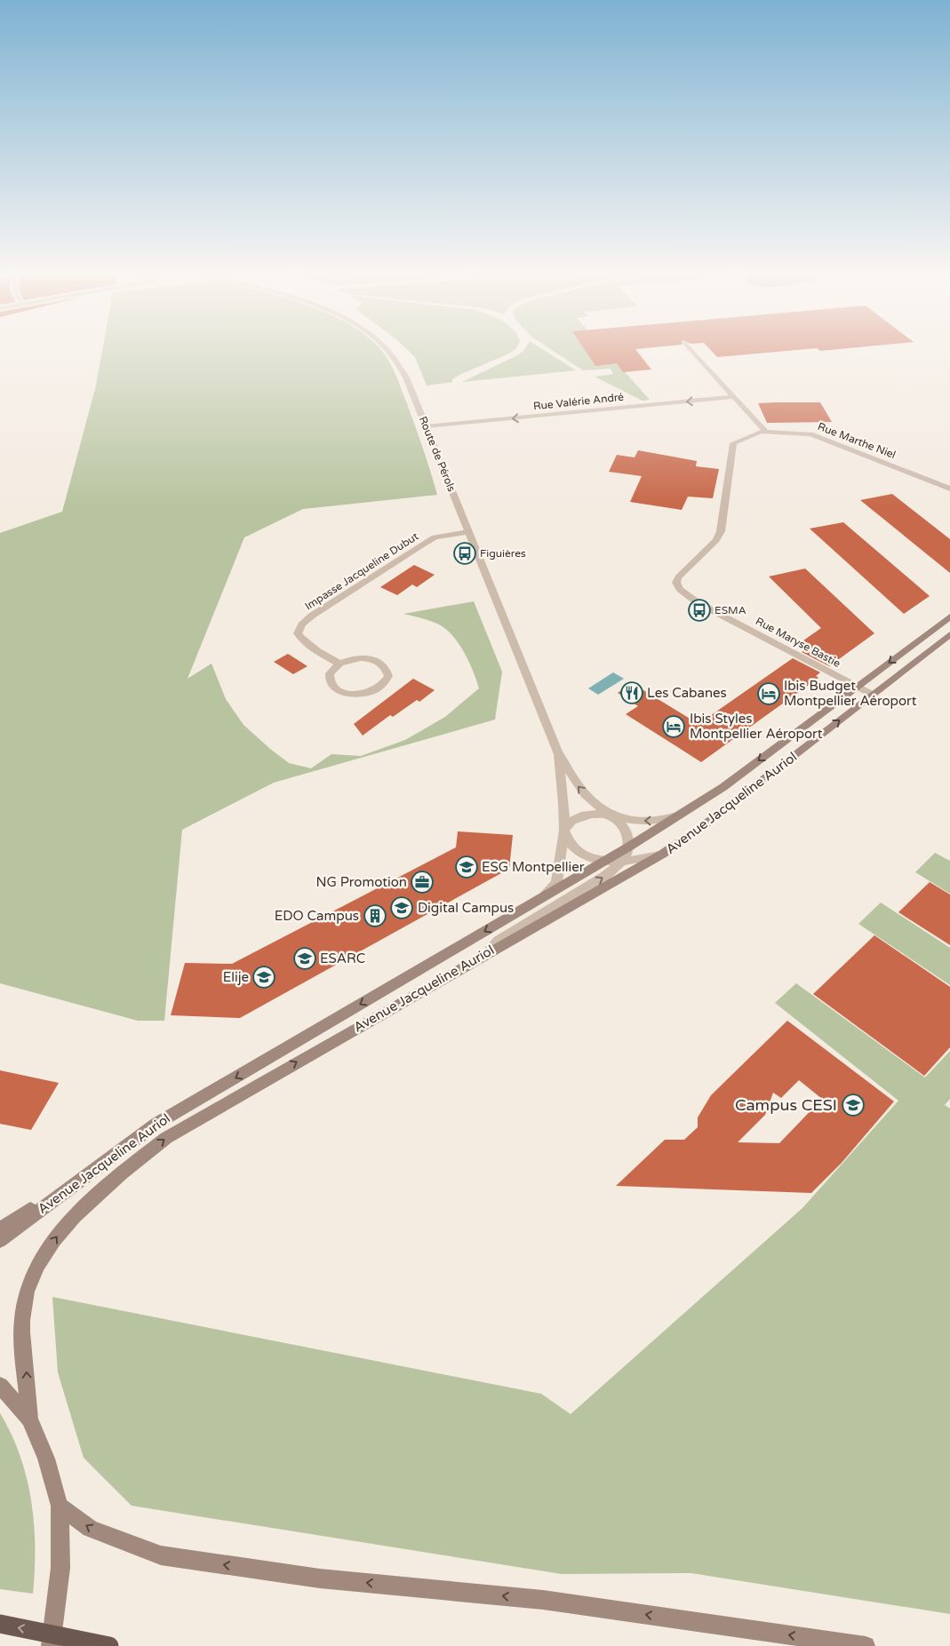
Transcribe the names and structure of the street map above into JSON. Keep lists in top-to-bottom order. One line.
{"streets":{"main road":["Avenue Jacqueline Auriol"],"street":["Rue Valérie André","Rue Marthe Niel","Route de Pérols","Impasse Jacqueline Dubut","Rue Maryse Bastie"]},"crossings":[["Rue Valérie André","Route de Pérols"],["Rue Marthe Niel","Rue Maryse Bastie"],["Route de Pérols","Impasse Jacqueline Dubut"],["Route de Pérols","Avenue Jacqueline Auriol"],["Rue Maryse Bastie","Avenue Jacqueline Auriol"]],"one_way":["Rue Valérie André"],"places":{"bus stop":["Figuières","ESMA"],"restaurant":["Les Cabanes"],"hotel":["Ibis Budget Montpellier Aéroport","Ibis Styles Montpellier Aéroport"],"school or university":["ESG Montpellier","Digital Campus","ESARC","Elije","Campus CESI"],"office":["NG Promotion"],"building":["EDO Campus"]}}
